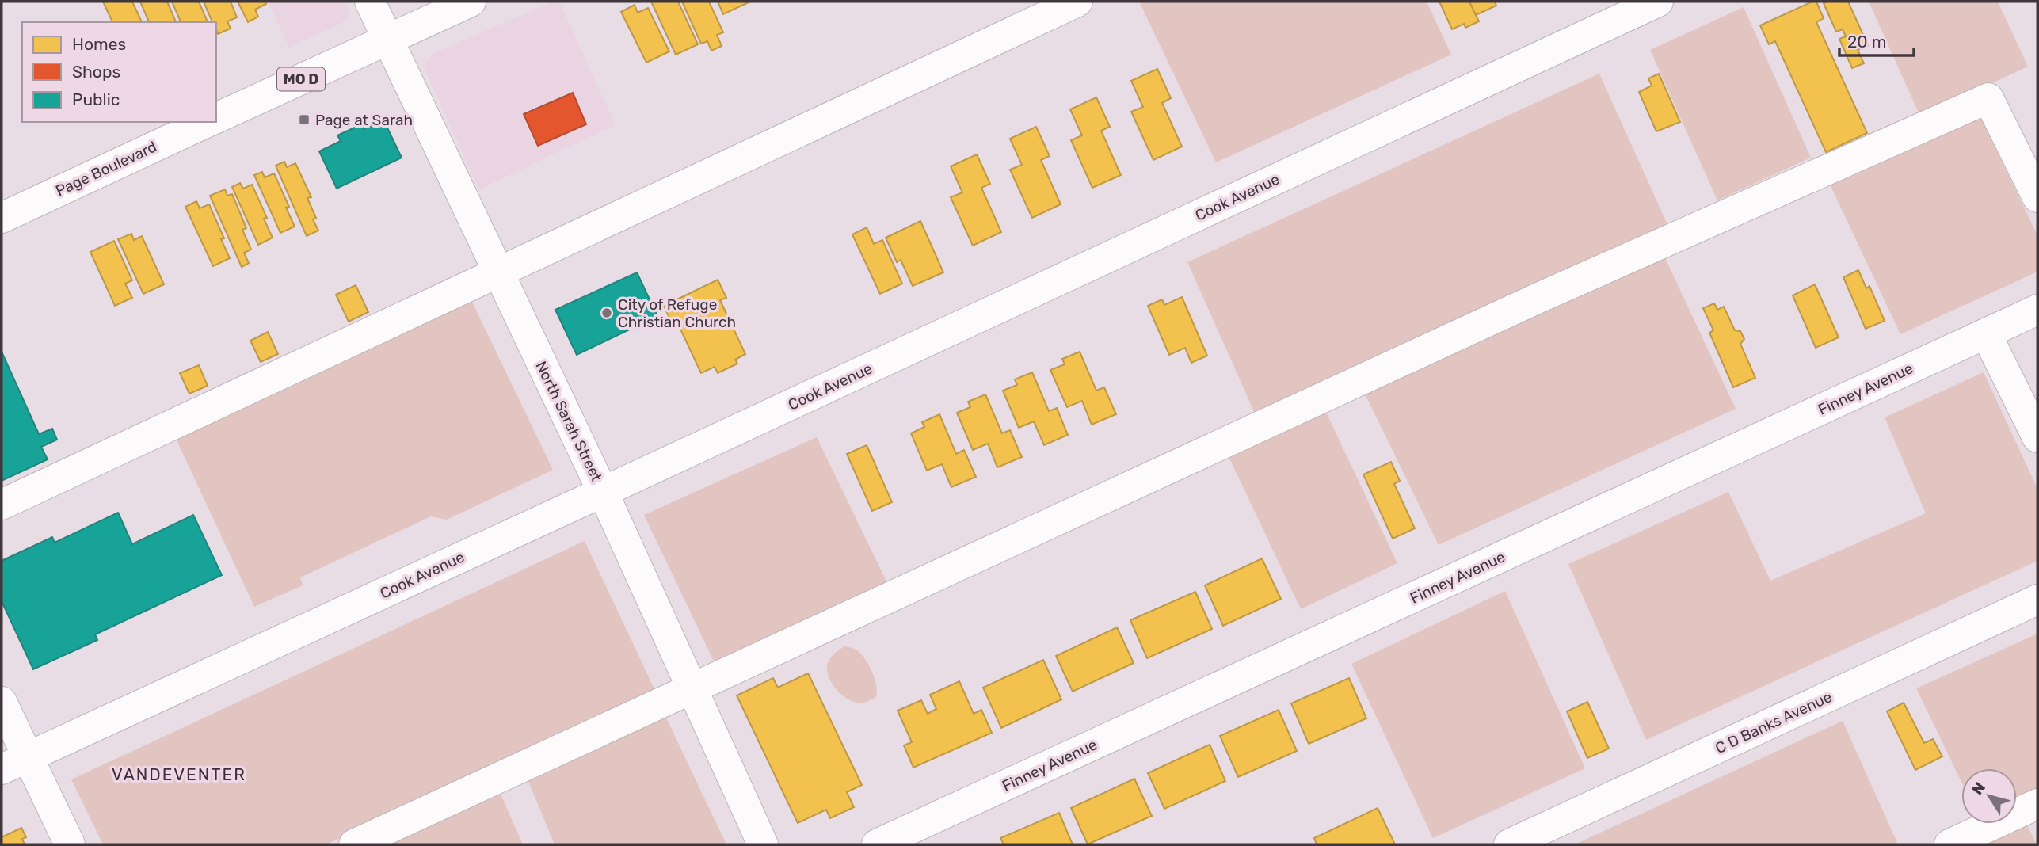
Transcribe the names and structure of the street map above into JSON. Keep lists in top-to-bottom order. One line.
{"streets":{"street":["MO D","Page Boulevard","Cook Avenue","Finney Avenue","North Sarah Street","C D Banks Avenue"]},"crossings":[["Page Boulevard","North Sarah Street"],["Cook Avenue","North Sarah Street"]],"districts":["VANDEVENTER"],"places":{"transit":["Page at Sarah"],"other":["City of Refuge Christian Church"]},"legend":["Homes","Shops","Public"],"scale_bar":"20 m","north":"top left"}
